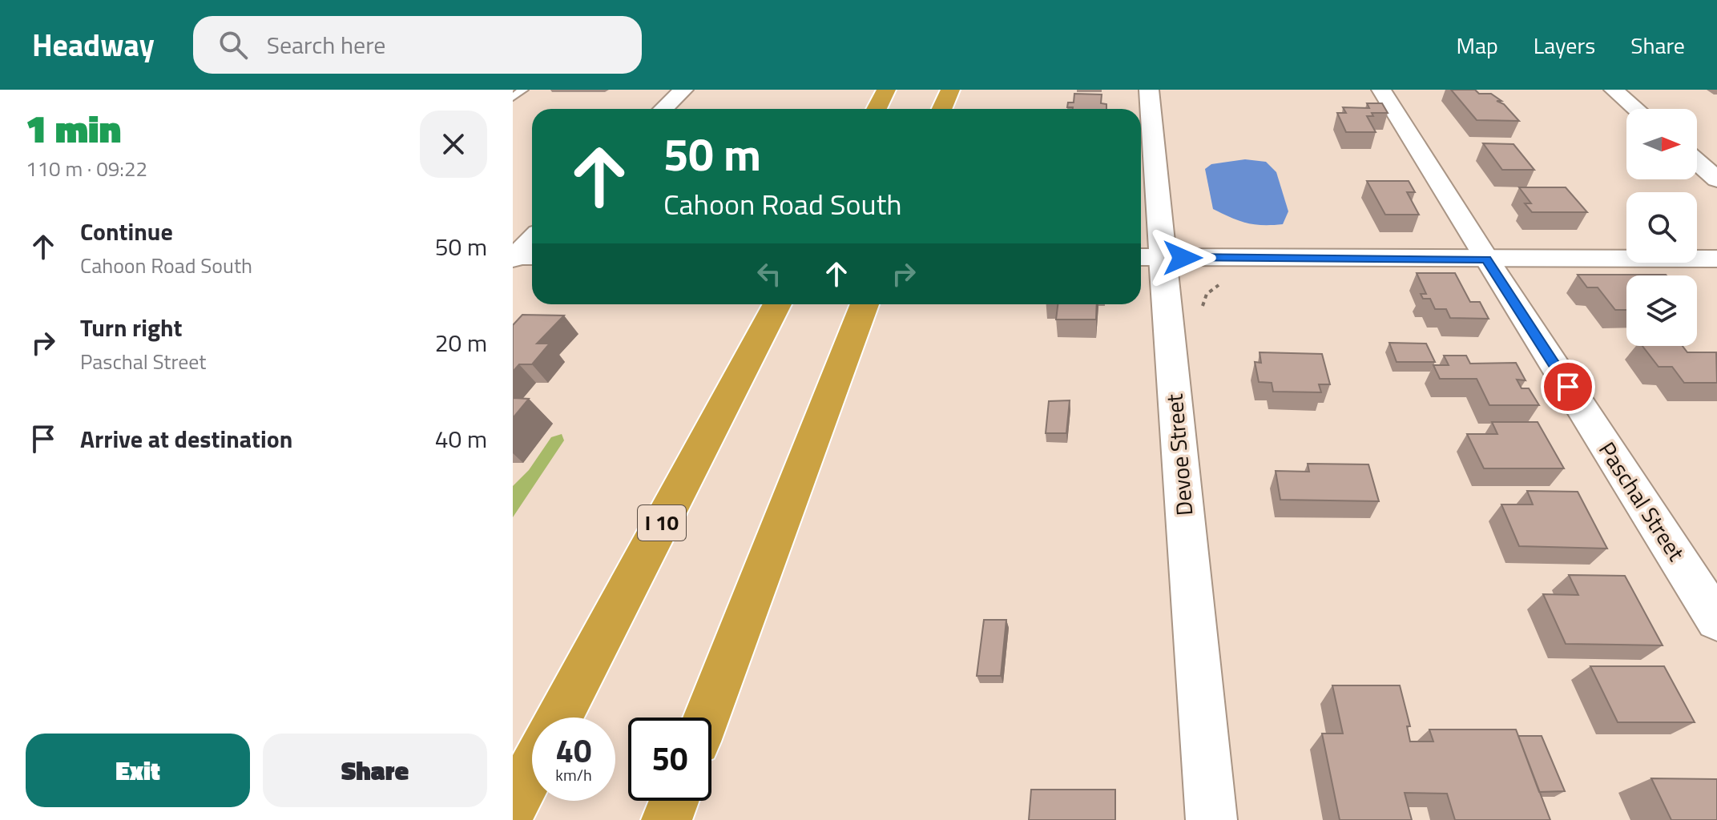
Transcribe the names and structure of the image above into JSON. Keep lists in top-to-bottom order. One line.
{"streets":{"highway":["I 10"],"street":["Devoe Street","Paschal Street"]},"north":"right","page":{"header":"Headway","search":"Search here","nav":["Map","Layers","Share"],"heading":["1 min","110 m · 09:22"],"turn":["50 m","Cahoon Road South"],"list":[{"name":"Continue","note":"Cahoon Road South","value":"50 m"},{"name":"Turn right","note":"Paschal Street","value":"20 m"},{"name":"Arrive at destination","value":"40 m"}],"speed":"40 km/h","limit":"50","buttons":["Exit","Share"]}}
